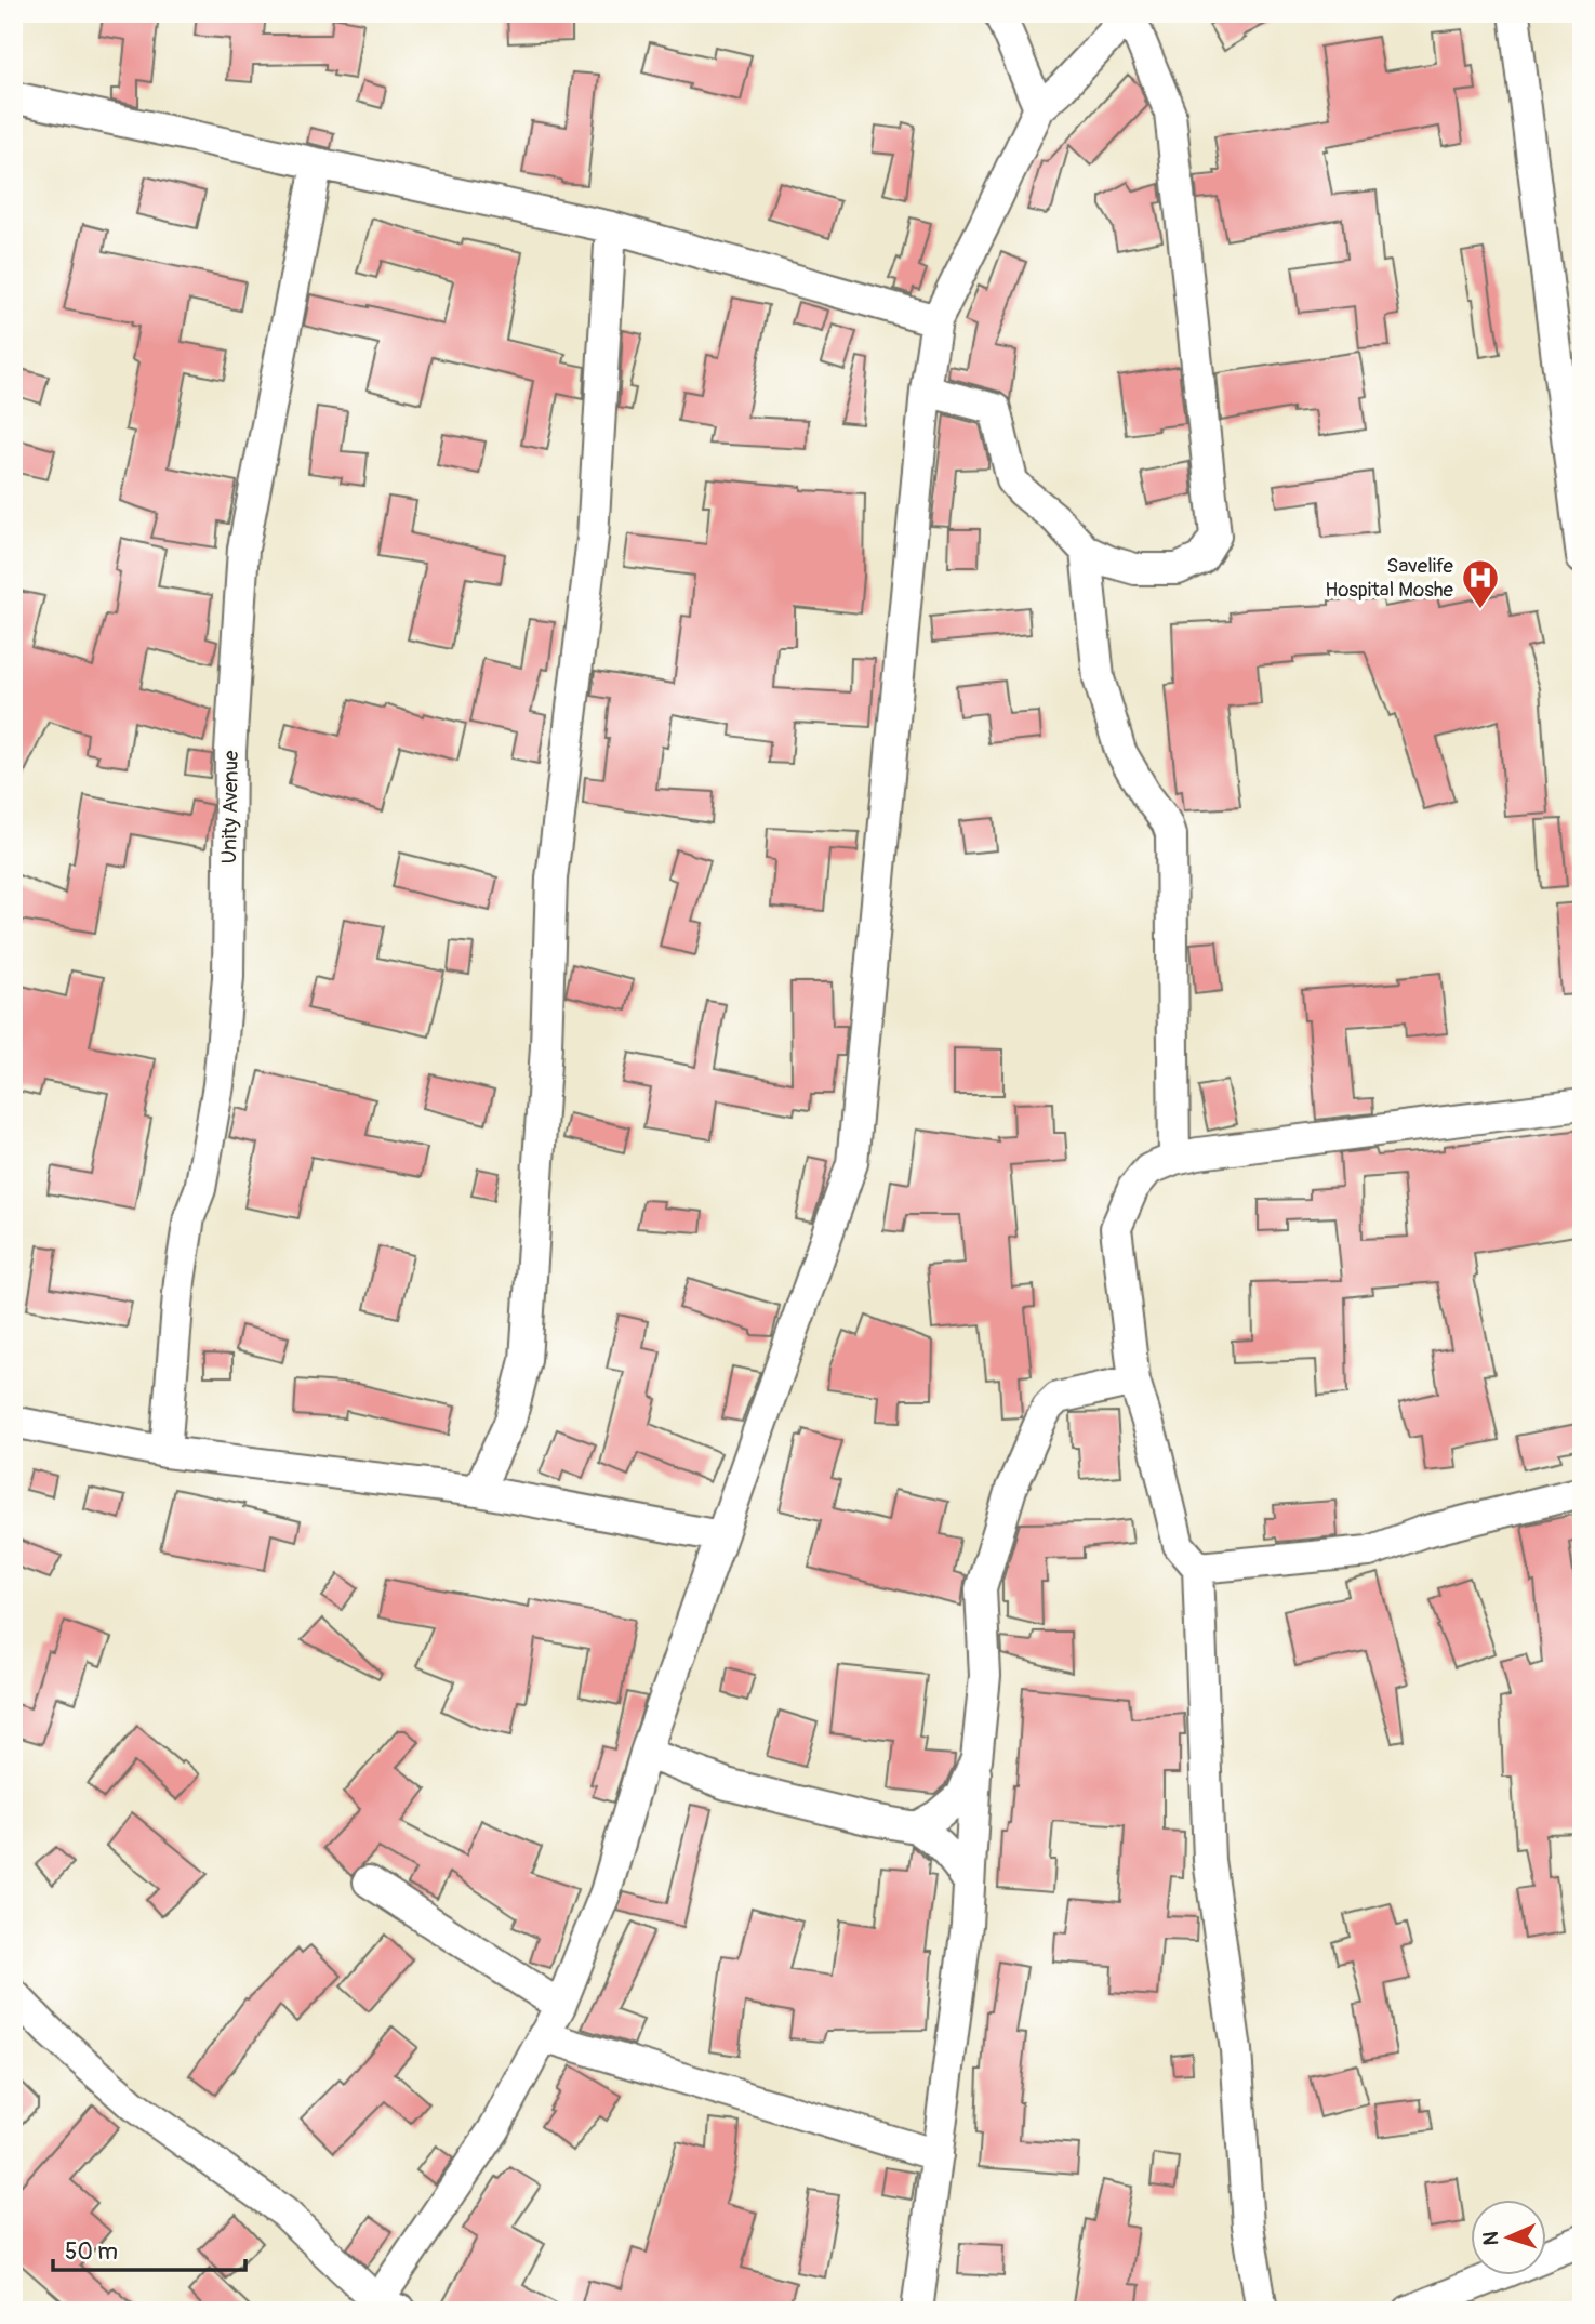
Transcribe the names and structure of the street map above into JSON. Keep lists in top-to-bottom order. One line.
{"streets":{"street":["Unity Avenue"]},"places":{"hospital":["Savelife Hospital Moshe"]},"scale_bar":"50 m","north":"left"}
